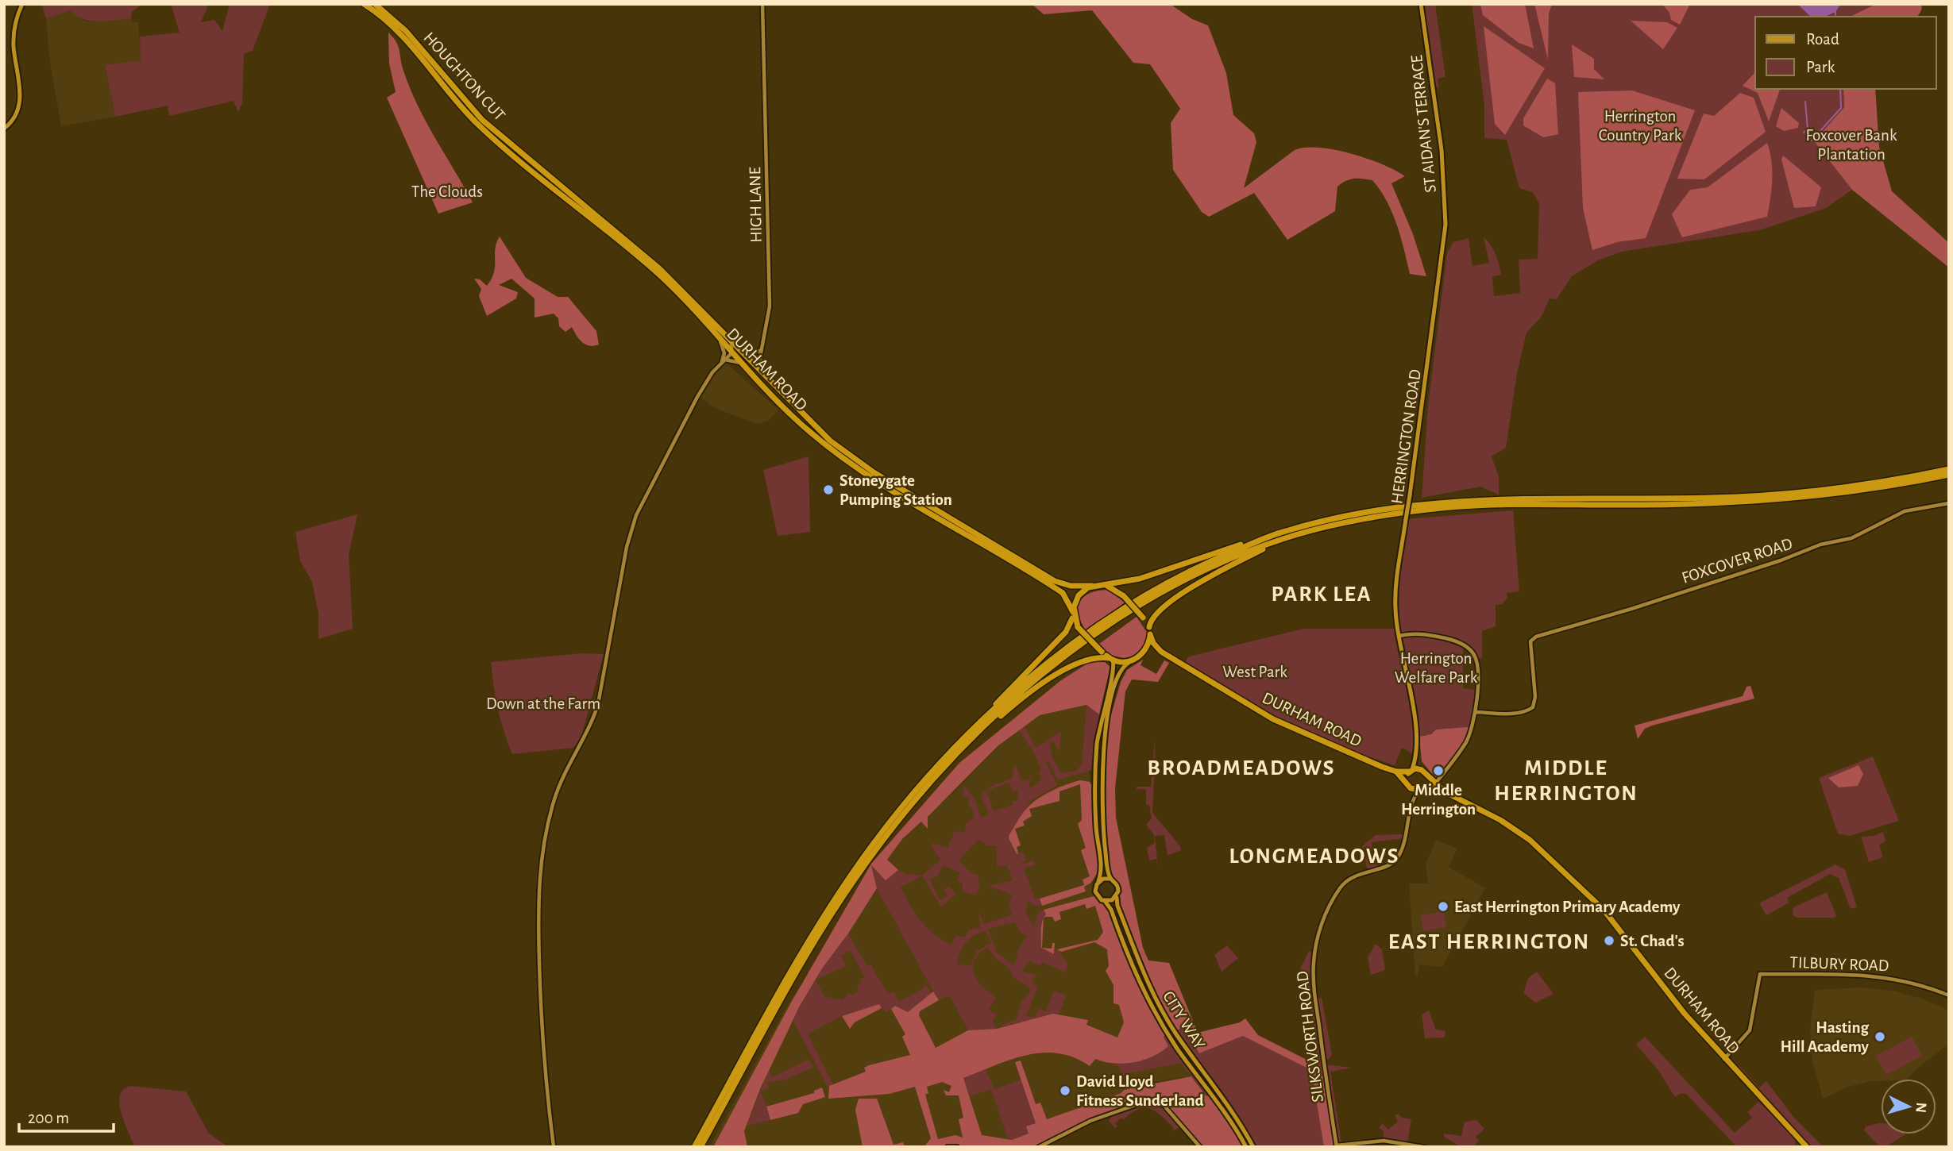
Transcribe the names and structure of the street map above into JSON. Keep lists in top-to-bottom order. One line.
{"streets":{"highway":["HOUGHTON CUT","DURHAM ROAD"],"main road":["ST AIDAN'S TERRACE","HERRINGTON ROAD","CITY WAY"],"street":["HIGH LANE","FOXCOVER ROAD","TILBURY ROAD","SILKSWORTH ROAD"]},"crossings":[["HOUGHTON CUT","DURHAM ROAD"],["ST AIDAN'S TERRACE","HERRINGTON ROAD"],["HIGH LANE","DURHAM ROAD"],["DURHAM ROAD","HERRINGTON ROAD"],["DURHAM ROAD","TILBURY ROAD"],["DURHAM ROAD","CITY WAY"],["DURHAM ROAD","SILKSWORTH ROAD"]],"districts":["PARK LEA","BROADMEADOWS","MIDDLE HERRINGTON","LONGMEADOWS","EAST HERRINGTON"],"parks":["Herrington Country Park","Foxcover Bank Plantation","The Clouds","Herrington Welfare Park","West Park","Down at the Farm"],"places":["Stoneygate Pumping Station","Middle Herrington","East Herrington Primary Academy","St. Chad's","Hasting Hill Academy","David Lloyd Fitness Sunderland"],"legend":["Road","Park"],"scale_bar":"200 m","north":"right"}
